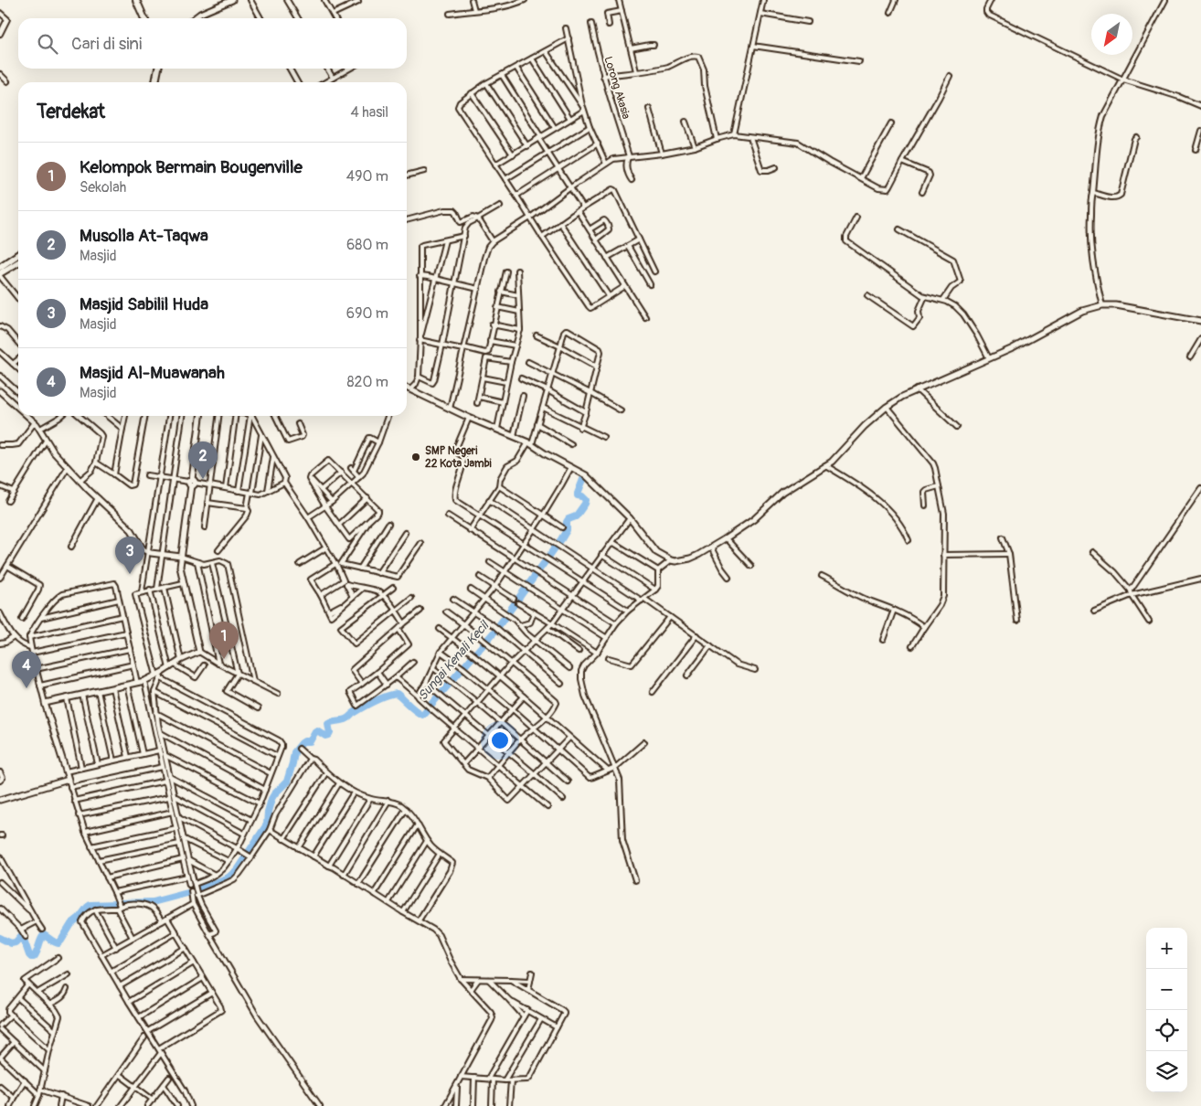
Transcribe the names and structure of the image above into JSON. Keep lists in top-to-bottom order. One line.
{"streets":{"street":["Lorong Akasia"]},"water":["Sungai Kenali Kecil"],"places":["SMP Negeri 22 Kota Jambi"],"north":"bottom left","page":{"search":"Cari di sini","heading":["Terdekat","4 hasil"],"list":[{"mark":"1","name":"Kelompok Bermain Bougenville","note":"Sekolah","value":"490 m"},{"mark":"2","name":"Musolla At-Taqwa","note":"Masjid","value":"680 m"},{"mark":"3","name":"Masjid Sabilil Huda","note":"Masjid","value":"690 m"},{"mark":"4","name":"Masjid Al-Muawanah","note":"Masjid","value":"820 m"}],"pins":["2","3","1","4"],"map_buttons":["+","−"]}}
